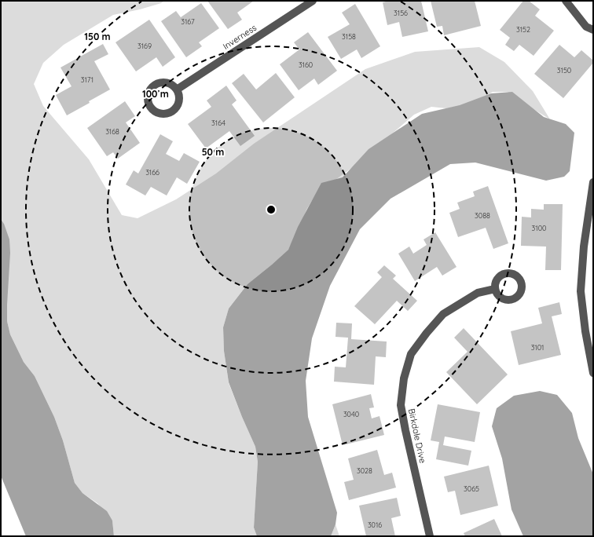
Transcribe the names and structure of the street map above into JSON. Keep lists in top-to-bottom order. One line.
{"streets":{"street":["Inverness","Birkdale Drive"]},"house_numbers":["3156","3167","3152","3158","3169","3160","3150","3171","3164","3168","3166","3088","3100","3101","3040","3028","3065","3016"],"rings":["150 m","100 m","50 m"]}
